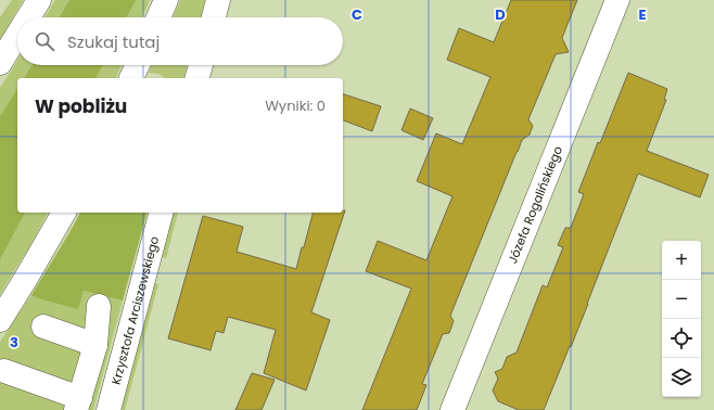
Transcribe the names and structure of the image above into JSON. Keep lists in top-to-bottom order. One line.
{"streets":{"street":["Józefa Rogalińskiego","Krzysztofa Arciszewskiego"]},"page":{"search":"Szukaj tutaj","heading":["W pobliżu","Wyniki: 0"],"map_buttons":["+","−"]},"grid":{"columns":["C","D","E"],"rows":["3"]}}
